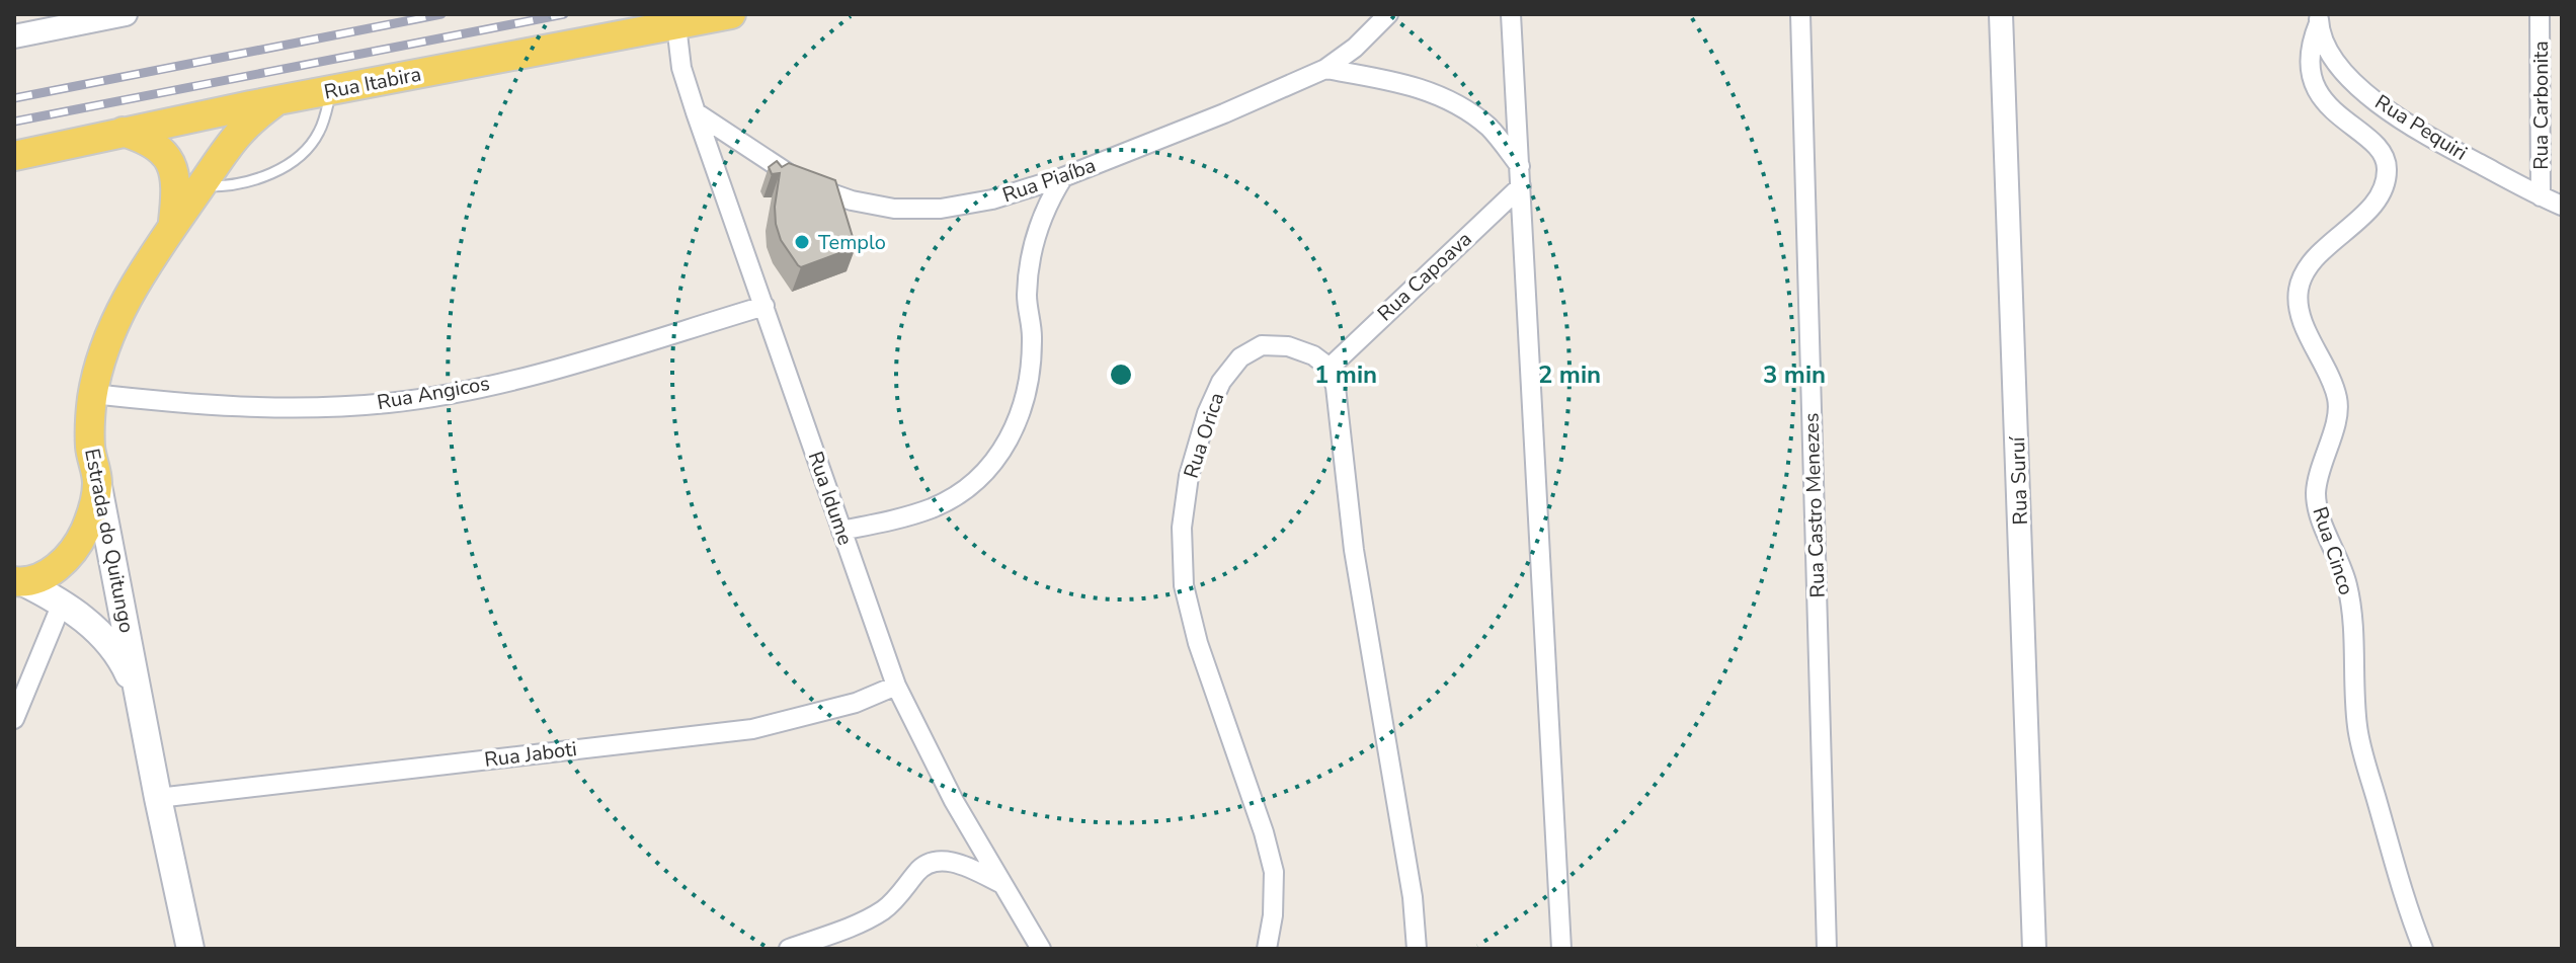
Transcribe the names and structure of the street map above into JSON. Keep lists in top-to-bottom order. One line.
{"streets":{"main road":["Rua Itabira","Estrada do Quitungo"],"street":["Rua Carbonita","Rua Pequiri","Rua Piaíba","Rua Capoava","Rua Angicos","Rua Orica","Rua Suruí","Rua Idume","Rua Castro Menezes","Rua Cinco","Rua Jaboti"]},"crossings":[["Rua Itabira","Rua Idume"],["Rua Itabira","Estrada do Quitungo"],["Rua Carbonita","Rua Pequiri"],["Rua Pequiri","Rua Cinco"],["Rua Piaíba","Rua Idume"],["Rua Capoava","Rua Orica"],["Rua Angicos","Rua Idume"],["Rua Angicos","Estrada do Quitungo"],["Rua Idume","Rua Jaboti"],["Estrada do Quitungo","Rua Jaboti"]],"places":["Templo"],"rings":["1 min","2 min","3 min"]}
